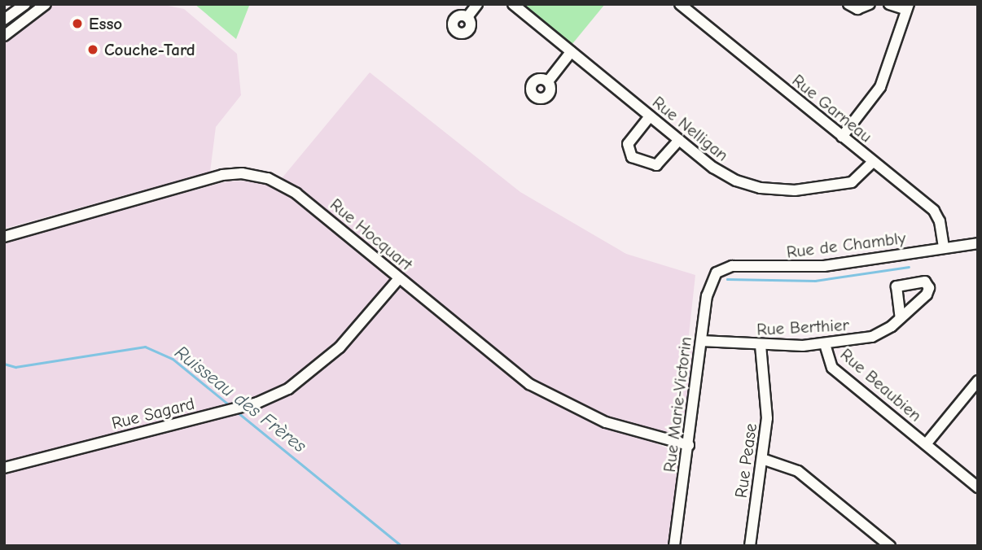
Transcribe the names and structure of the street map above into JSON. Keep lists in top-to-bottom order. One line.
{"streets":{"street":["Rue Garneau","Rue Nelligan","Rue Hocquart","Rue de Chambly","Rue Berthier","Rue Beaubien","Rue Marie-Victorin","Rue Sagard","Rue Pease"]},"crossings":[["Rue Garneau","Rue Nelligan"],["Rue Garneau","Rue de Chambly"],["Rue Hocquart","Rue Marie-Victorin"],["Rue Hocquart","Rue Sagard"],["Rue de Chambly","Rue Marie-Victorin"],["Rue Berthier","Rue Beaubien"],["Rue Berthier","Rue Marie-Victorin"],["Rue Berthier","Rue Pease"]],"water":["Ruisseau des Frères"],"places":["Esso","Couche-Tard"]}
